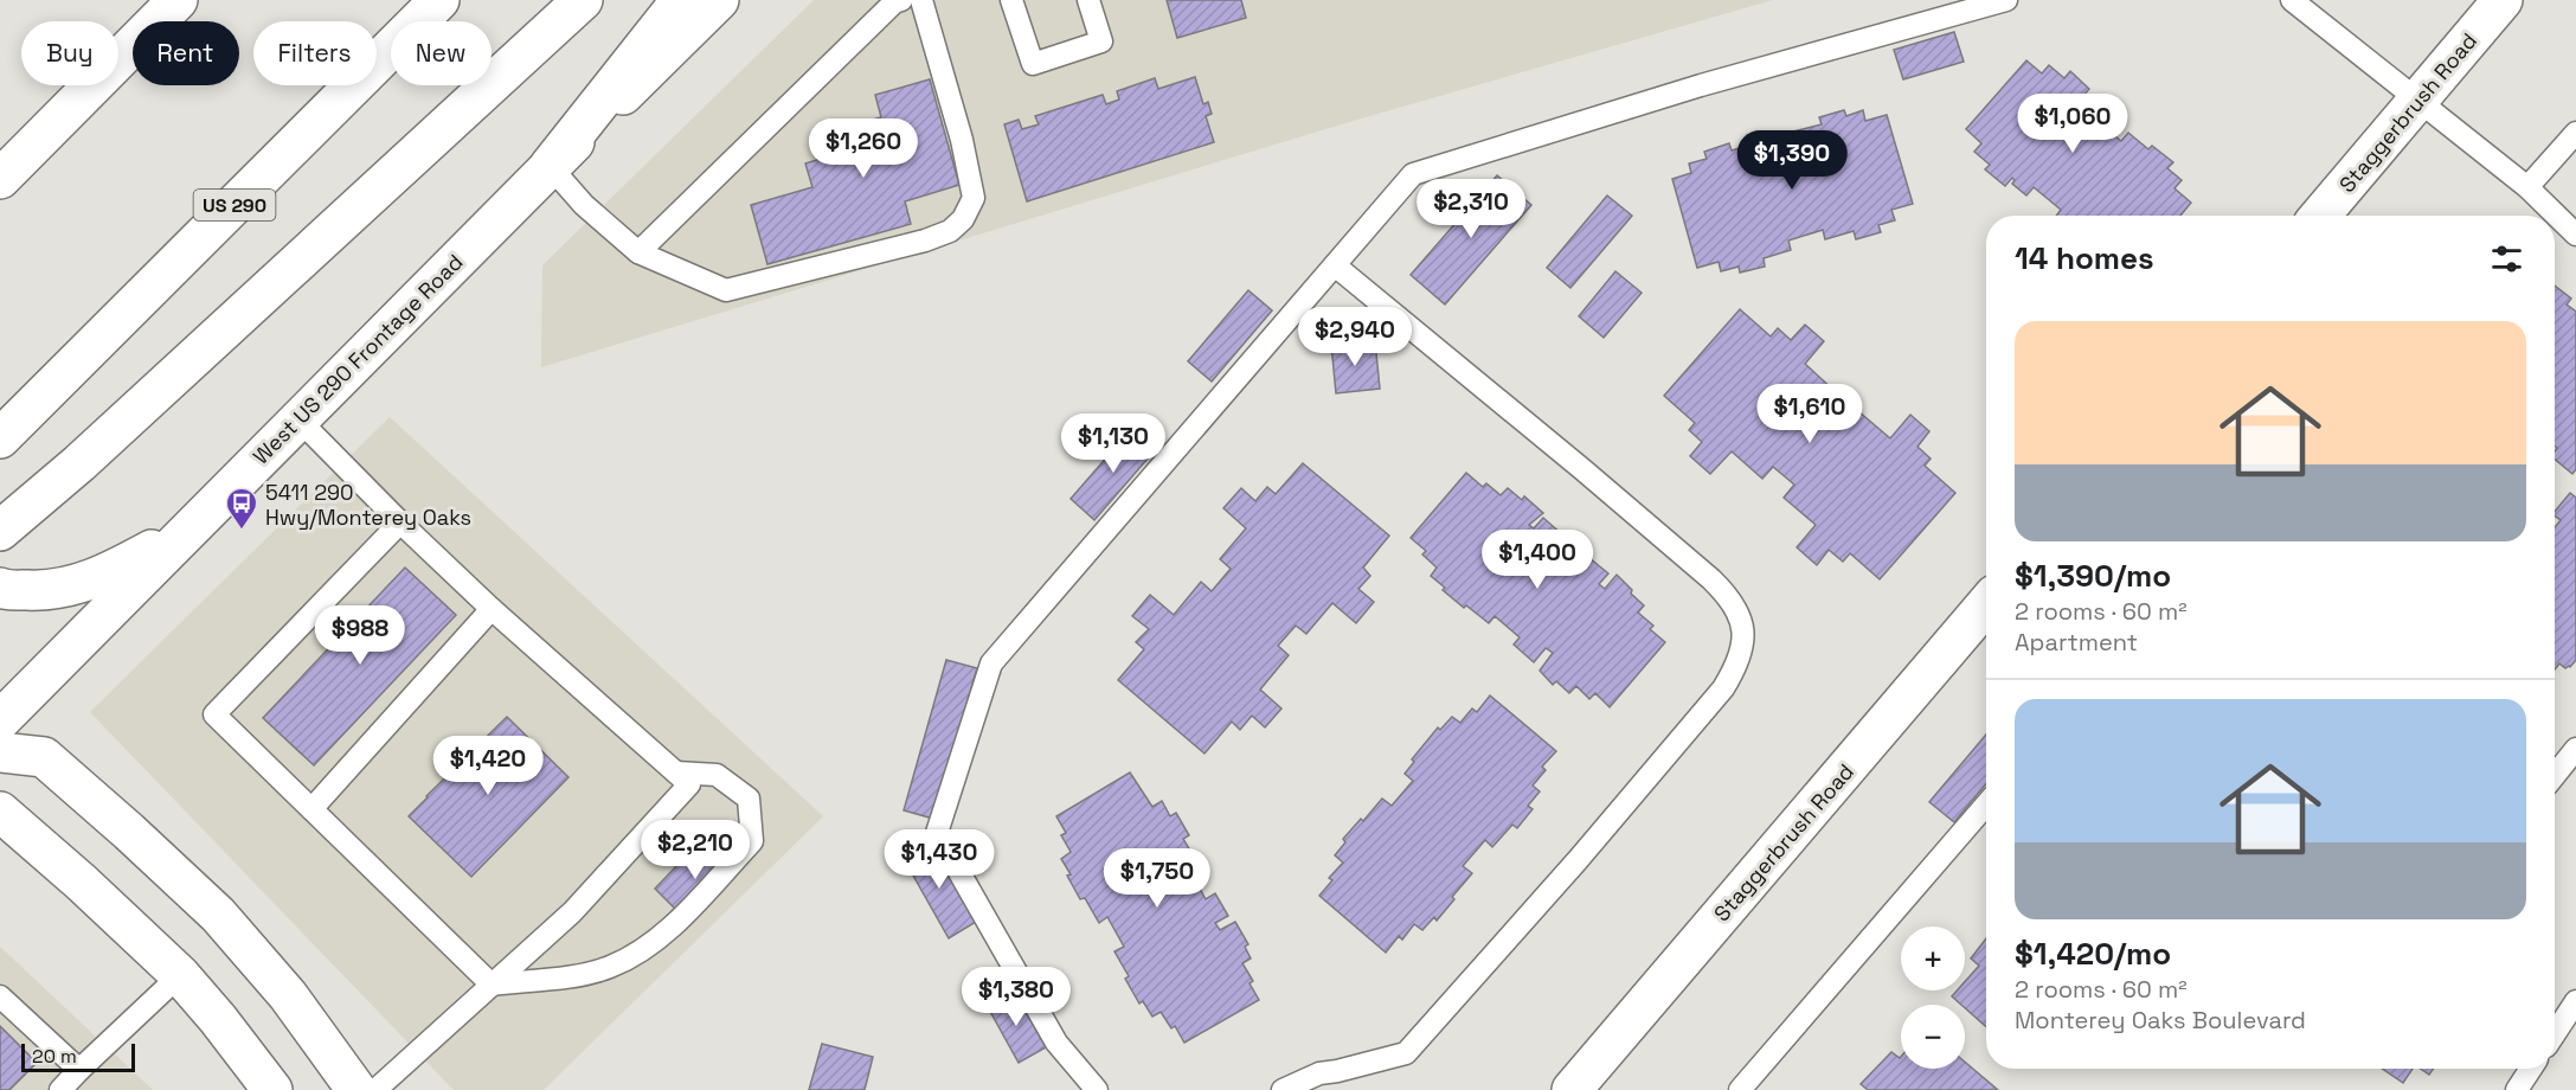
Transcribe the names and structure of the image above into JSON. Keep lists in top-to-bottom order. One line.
{"streets":{"main road":["Staggerbrush Road","US 290","West US 290 Frontage Road"]},"places":{"bus stop":["5411 290 Hwy/Monterey Oaks"]},"scale_bar":"20 m","page":{"chip":["Buy","Rent","Filters","New"],"price":["$1,060","$1,260","$1,390","$2,310","$2,940","$1,610","$1,130","$1,400","$988","$1,420","$2,210","$1,430","$1,750","$1,380"],"heading":"14 homes","list":[{"name":"$1,390/mo","note":"2 rooms · 60 m² · Apartment"},{"name":"$1,420/mo","note":"2 rooms · 60 m² · Monterey Oaks Boulevard"}],"map_buttons":["+","−"],"scale":"20 m"}}
